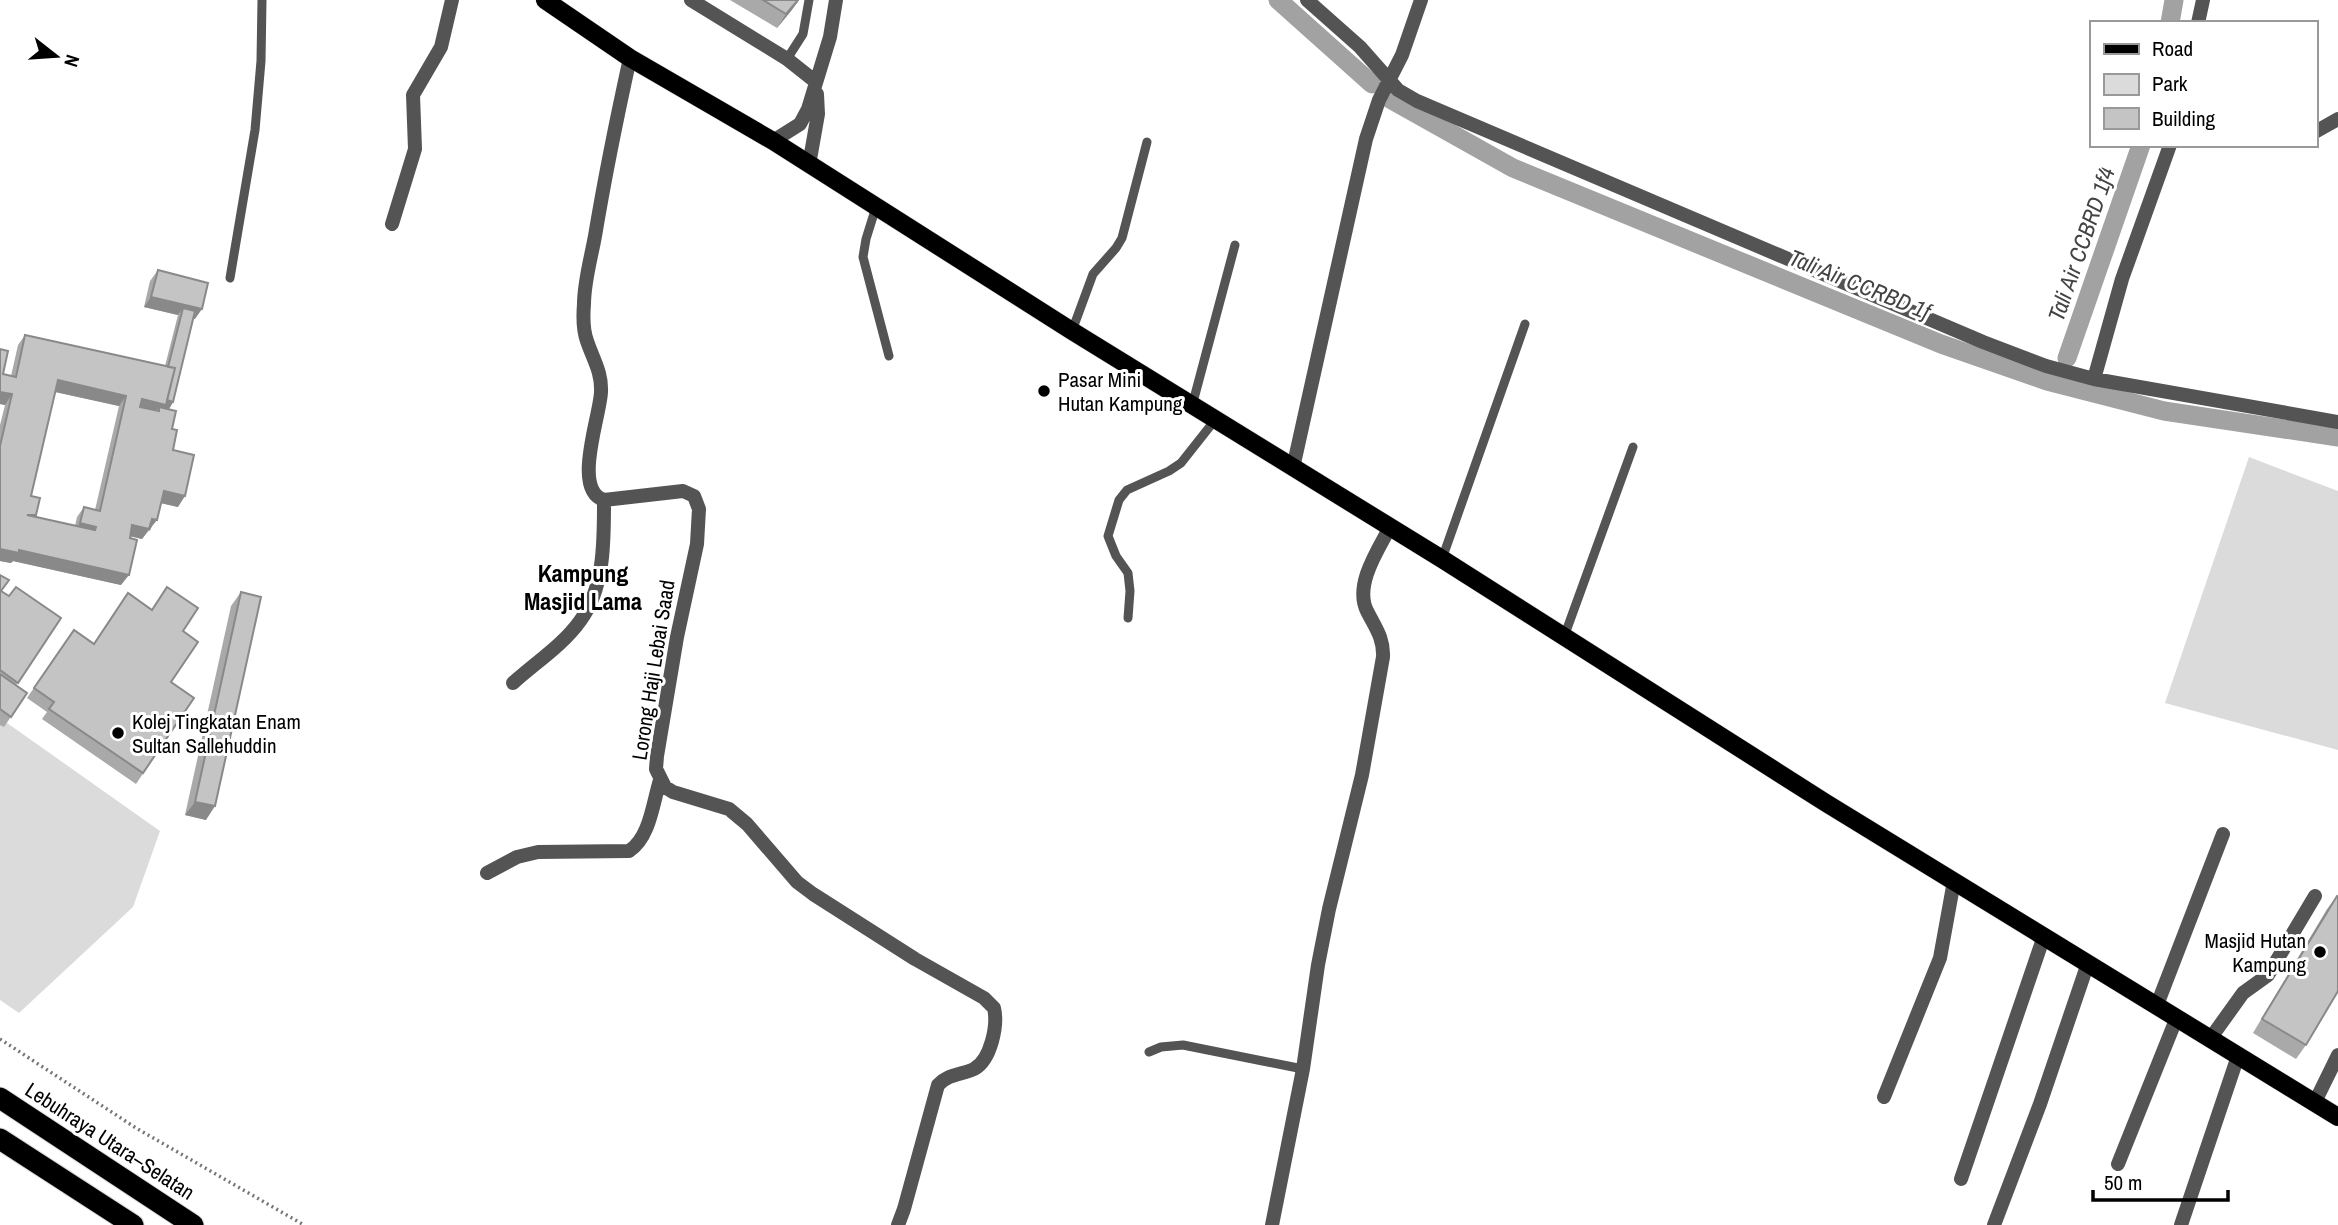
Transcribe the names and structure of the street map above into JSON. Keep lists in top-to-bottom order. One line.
{"streets":{"highway":["Lebuhraya Utara–Selatan"],"street":["Lorong Haji Lebai Saad"]},"districts":["Kampung Masjid Lama"],"water":["Tali Air CCBRD 1f4","Tali Air CCRBD 1f"],"places":["Pasar Mini Hutan Kampung","Kolej Tingkatan Enam Sultan Sallehuddin","Masjid Hutan Kampung"],"legend":["Road","Park","Building"],"scale_bar":"50 m","north":"right"}
